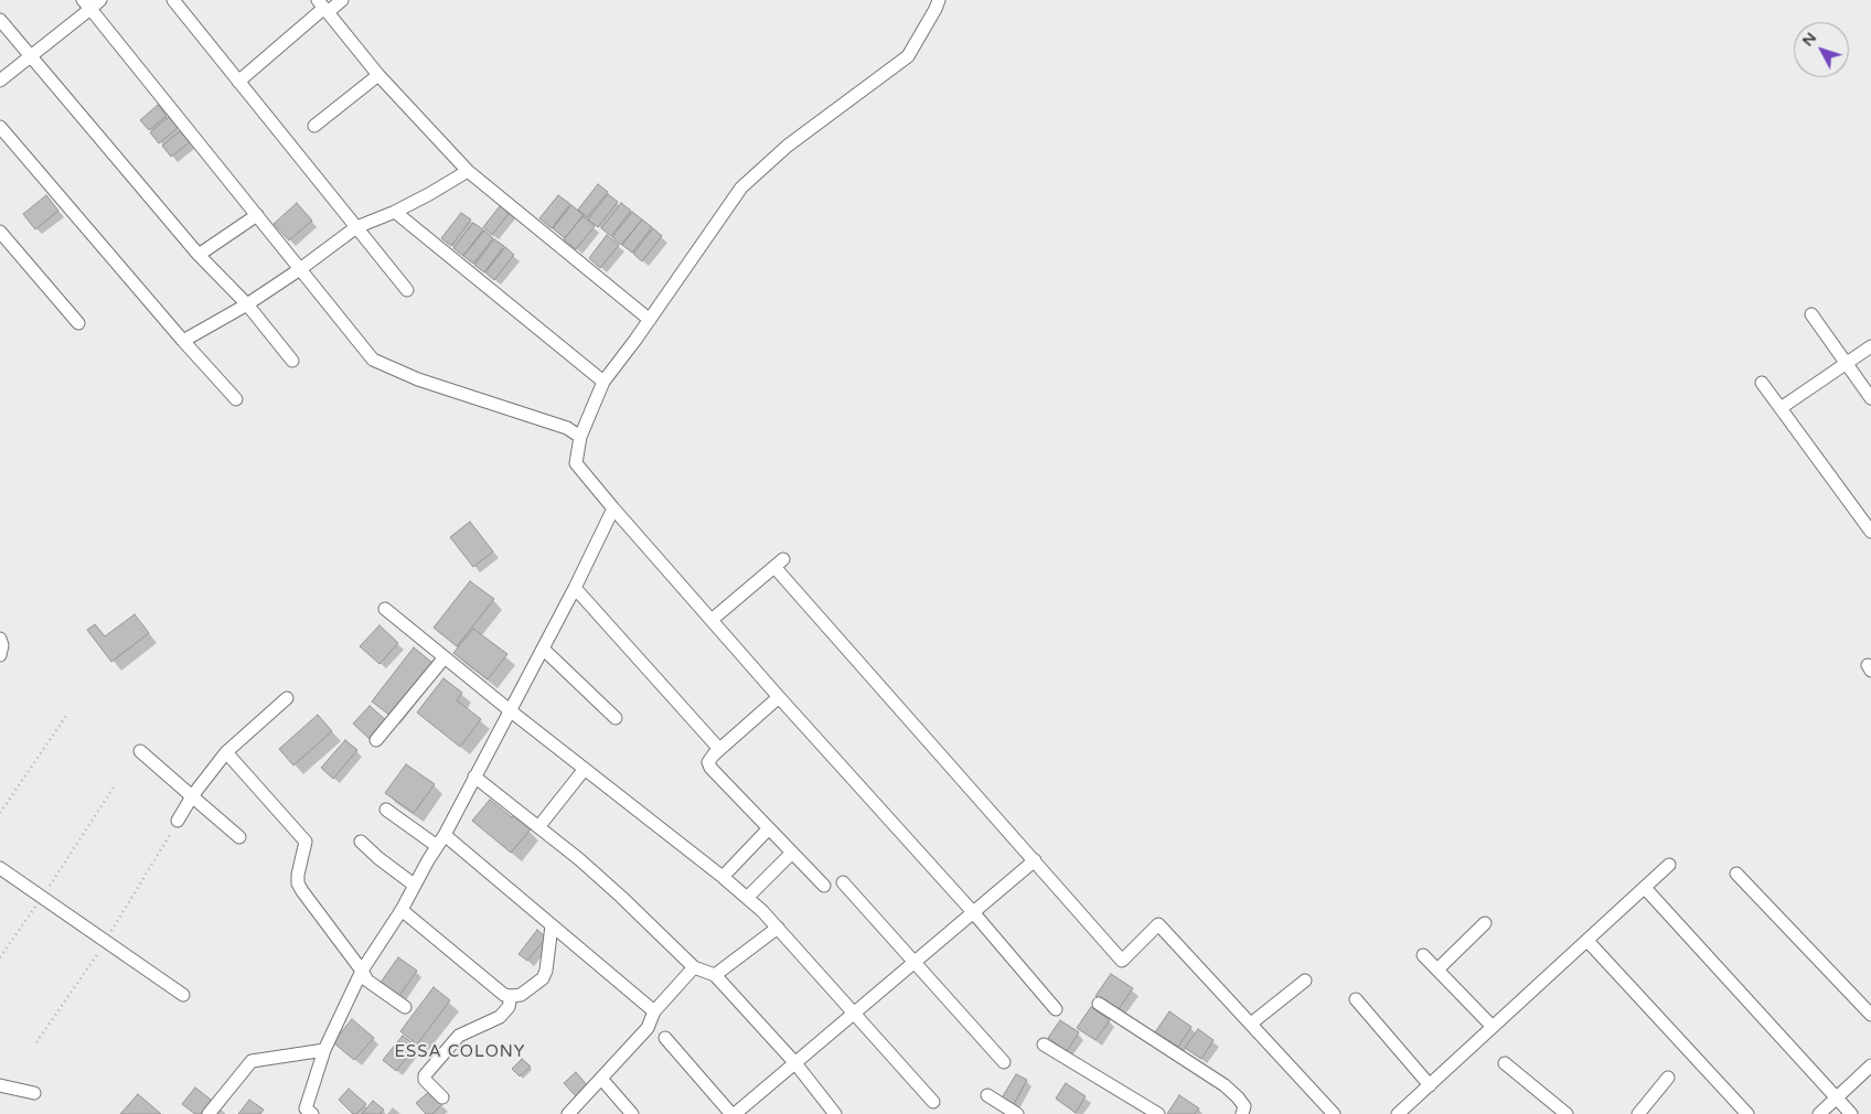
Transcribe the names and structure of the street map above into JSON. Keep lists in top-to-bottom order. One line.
{"districts":["ESSA COLONY"],"north":"top left"}
